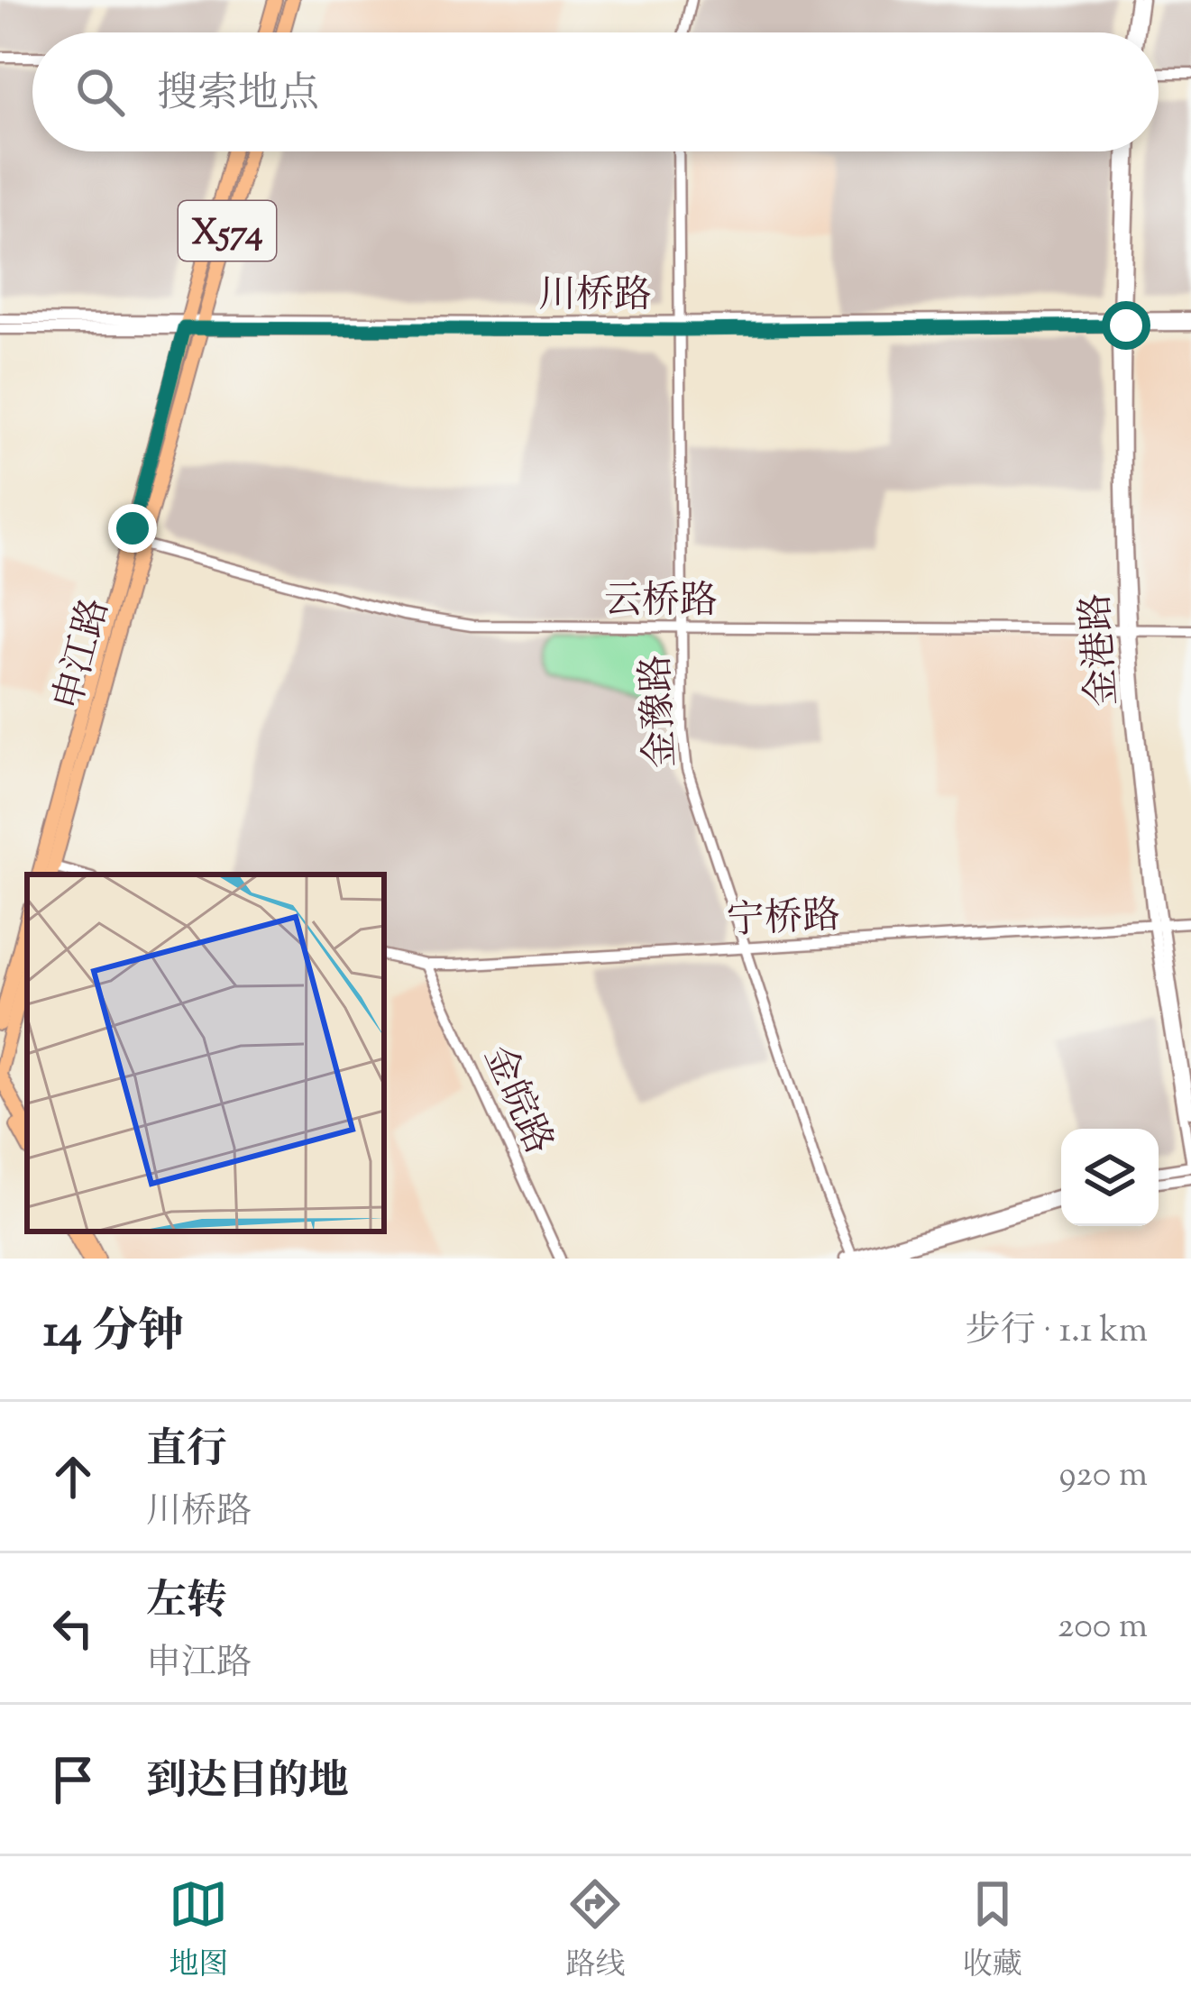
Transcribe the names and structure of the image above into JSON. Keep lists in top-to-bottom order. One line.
{"streets":{"main road":["X574","申江路"],"street":["川桥路","云桥路","金港路","金豫路","宁桥路","金皖路"]},"crossings":[["川桥路","金港路"],["川桥路","申江路"],["川桥路","金豫路"],["云桥路","金港路"],["云桥路","申江路"],["云桥路","金豫路"],["金港路","宁桥路"],["金豫路","宁桥路"],["宁桥路","金皖路"]],"page":{"search":"搜索地点","heading":["14 分钟","步行 · 1.1 km"],"list":[["直行","川桥路","920 m"],["左转","申江路","200 m"],"到达目的地"],"nav":["地图","路线","收藏"]}}
